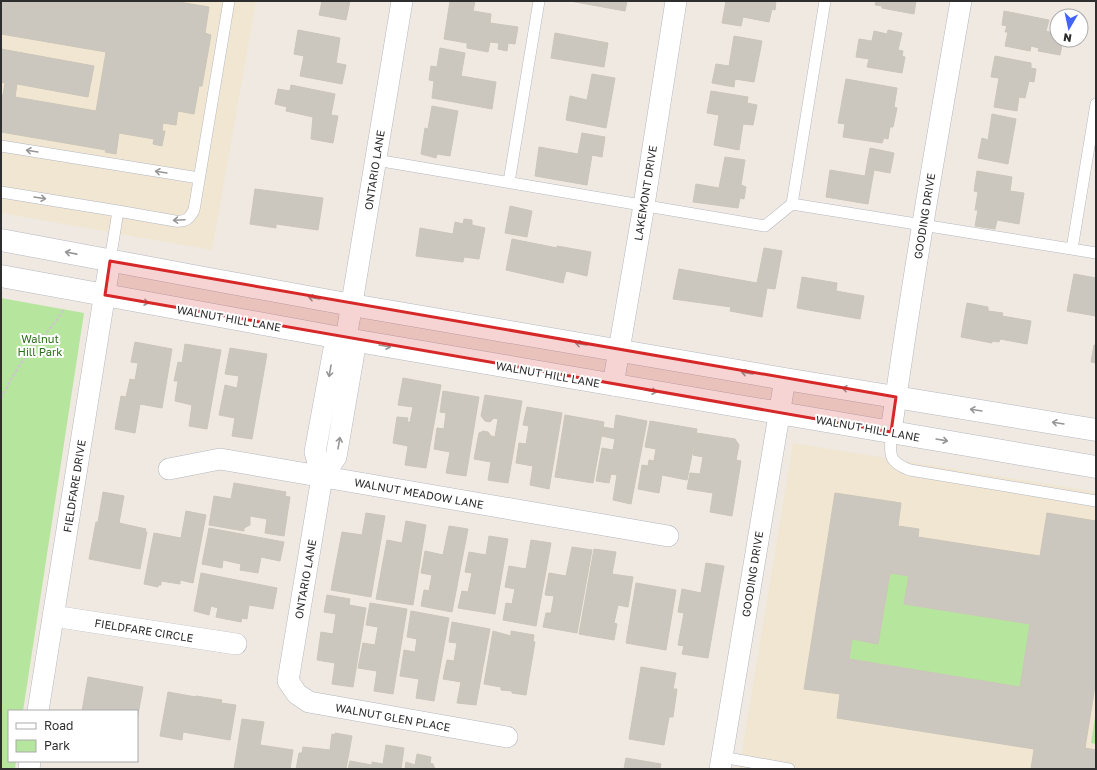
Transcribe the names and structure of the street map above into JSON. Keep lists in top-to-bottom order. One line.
{"streets":{"main road":["WALNUT HILL LANE"],"street":["ONTARIO LANE","LAKEMONT DRIVE","GOODING DRIVE","FIELDFARE DRIVE","WALNUT MEADOW LANE","FIELDFARE CIRCLE","WALNUT GLEN PLACE"]},"crossings":[["ONTARIO LANE","WALNUT HILL LANE"],["ONTARIO LANE","WALNUT MEADOW LANE"],["ONTARIO LANE","WALNUT GLEN PLACE"],["LAKEMONT DRIVE","WALNUT HILL LANE"],["GOODING DRIVE","WALNUT HILL LANE"],["WALNUT HILL LANE","FIELDFARE DRIVE"],["FIELDFARE DRIVE","FIELDFARE CIRCLE"]],"parks":["Walnut Hill Park"],"legend":["Road","Park"],"north":"bottom"}
